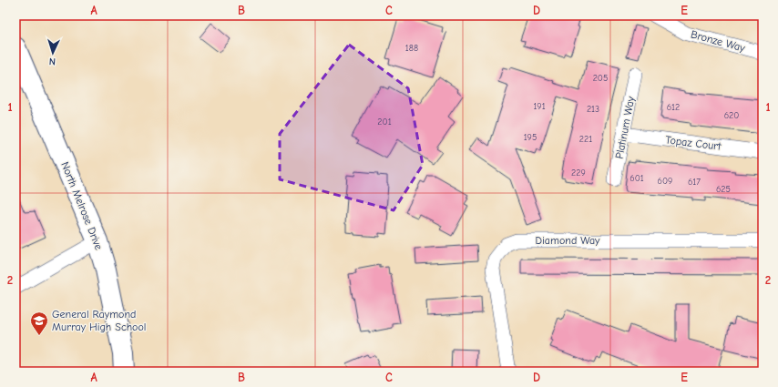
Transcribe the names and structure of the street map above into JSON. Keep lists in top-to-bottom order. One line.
{"streets":{"main road":["North Melrose Drive"],"street":["Bronze Way","Platinum Way","Topaz Court","Diamond Way"]},"crossings":[["Platinum Way","Topaz Court"]],"places":{"school or university":["General Raymond Murray High School"]},"house_numbers":["188","205","191","612","213","620","201","195","221","229","601","609","617","625"],"north":"bottom","grid":{"columns":["A","B","C","D","E"],"rows":["1","2"]}}
